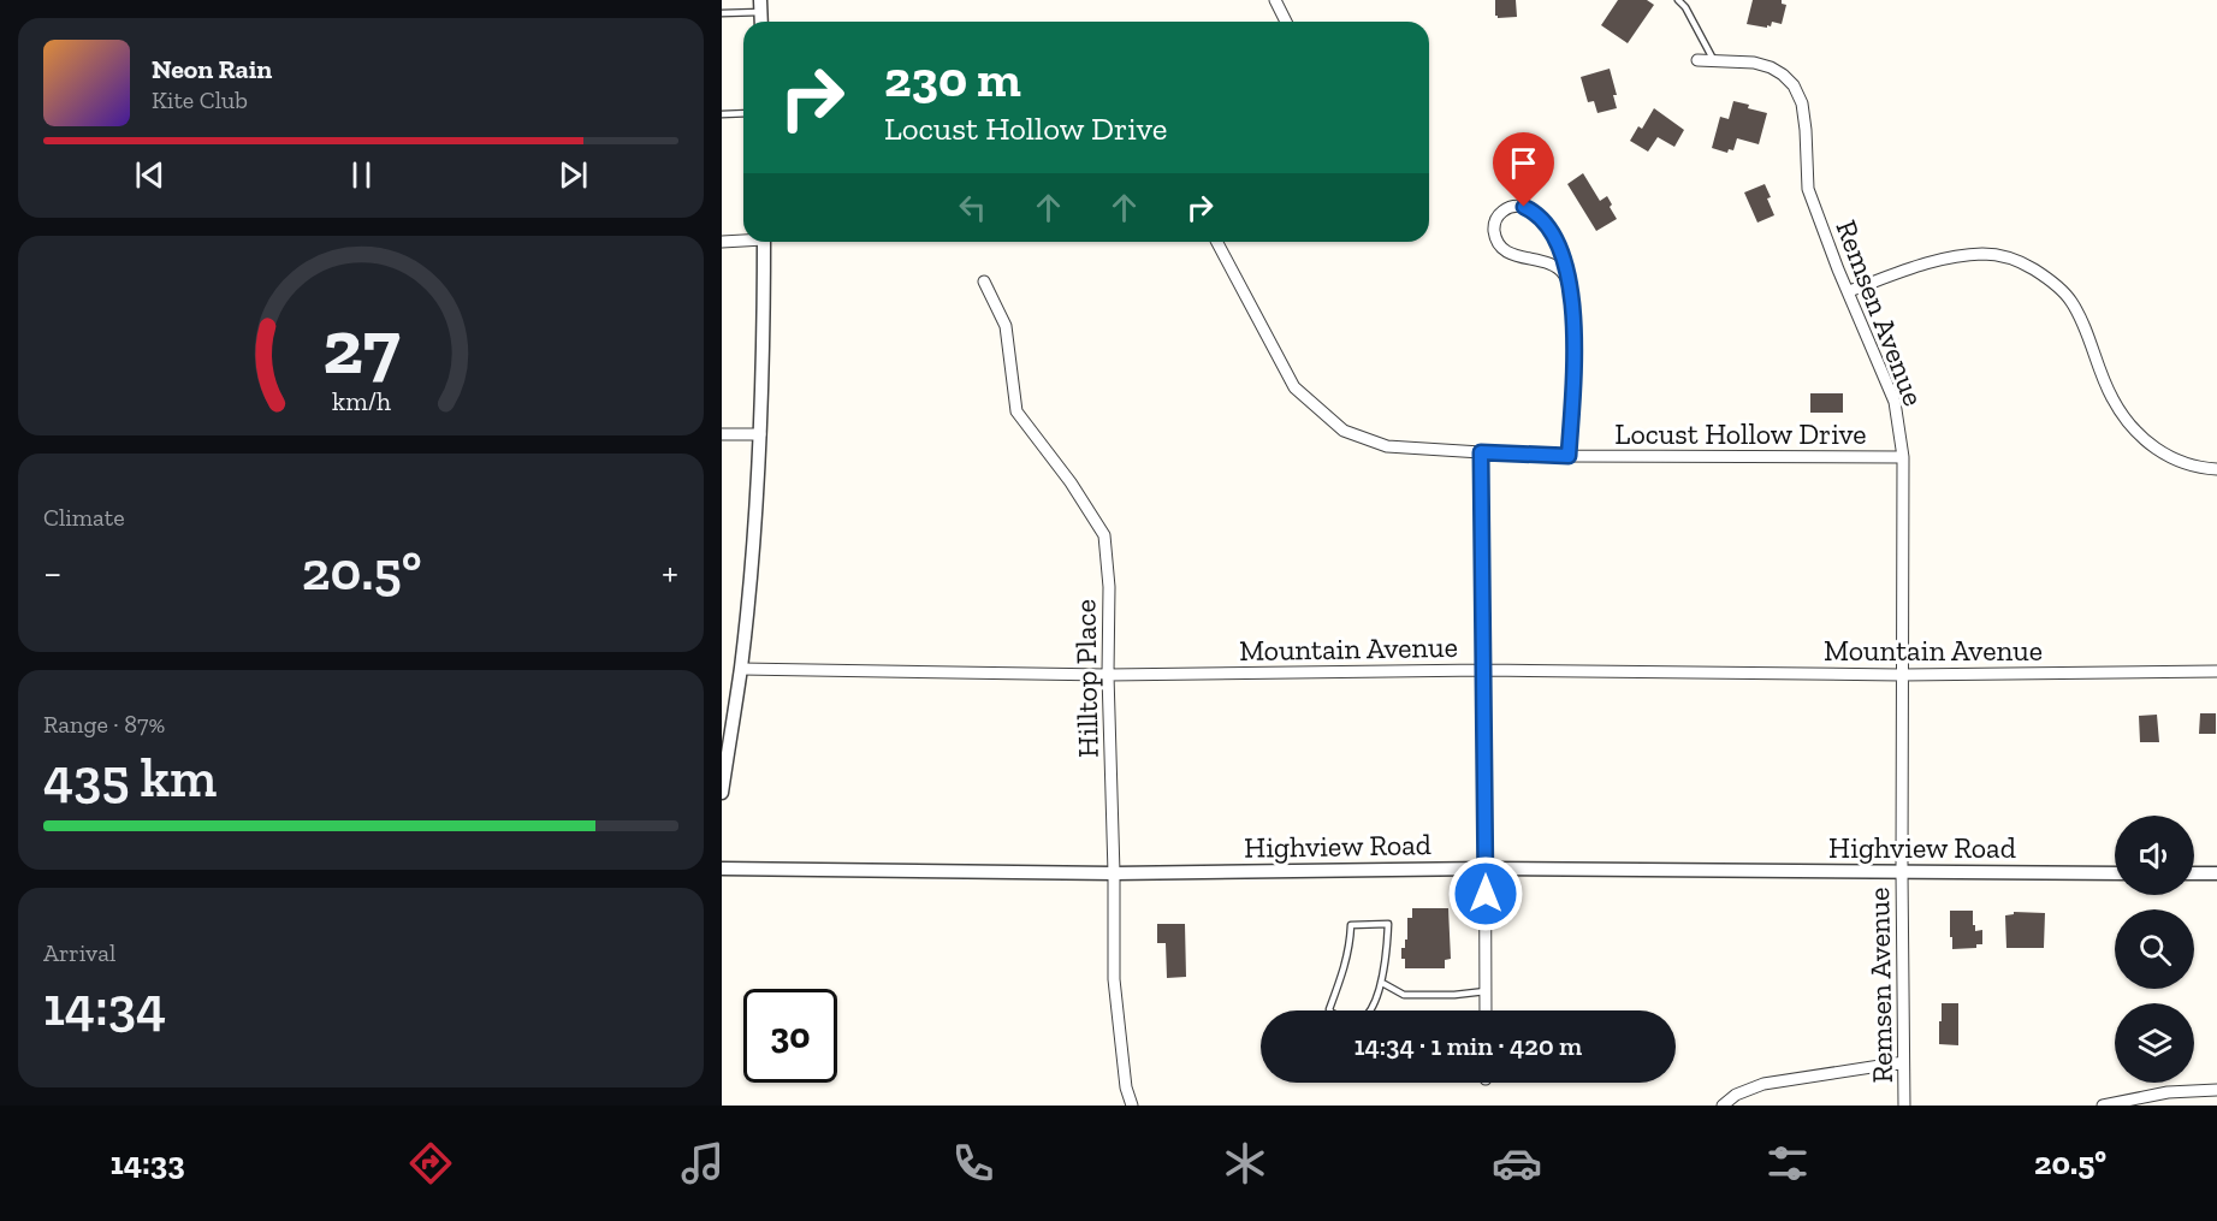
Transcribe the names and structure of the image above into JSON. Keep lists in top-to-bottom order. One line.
{"streets":{"street":["Remsen Avenue","Locust Hollow Drive","Mountain Avenue","Hilltop Place","Highview Road"]},"crossings":[["Remsen Avenue","Locust Hollow Drive"],["Remsen Avenue","Mountain Avenue"],["Remsen Avenue","Highview Road"],["Mountain Avenue","Hilltop Place"],["Hilltop Place","Highview Road"]],"page":{"turn":["230 m","Locust Hollow Drive"],"song":["Neon Rain","Kite Club"],"tile":["Climate",["Range · 87%","435 km"],["Arrival","14:34"]],"heat":["−","20.5°","+"],"limit":"30","trip":"14:34 · 1 min · 420 m","tabs":["14:33","20.5°"],"gauge":["27","km/h"]}}
